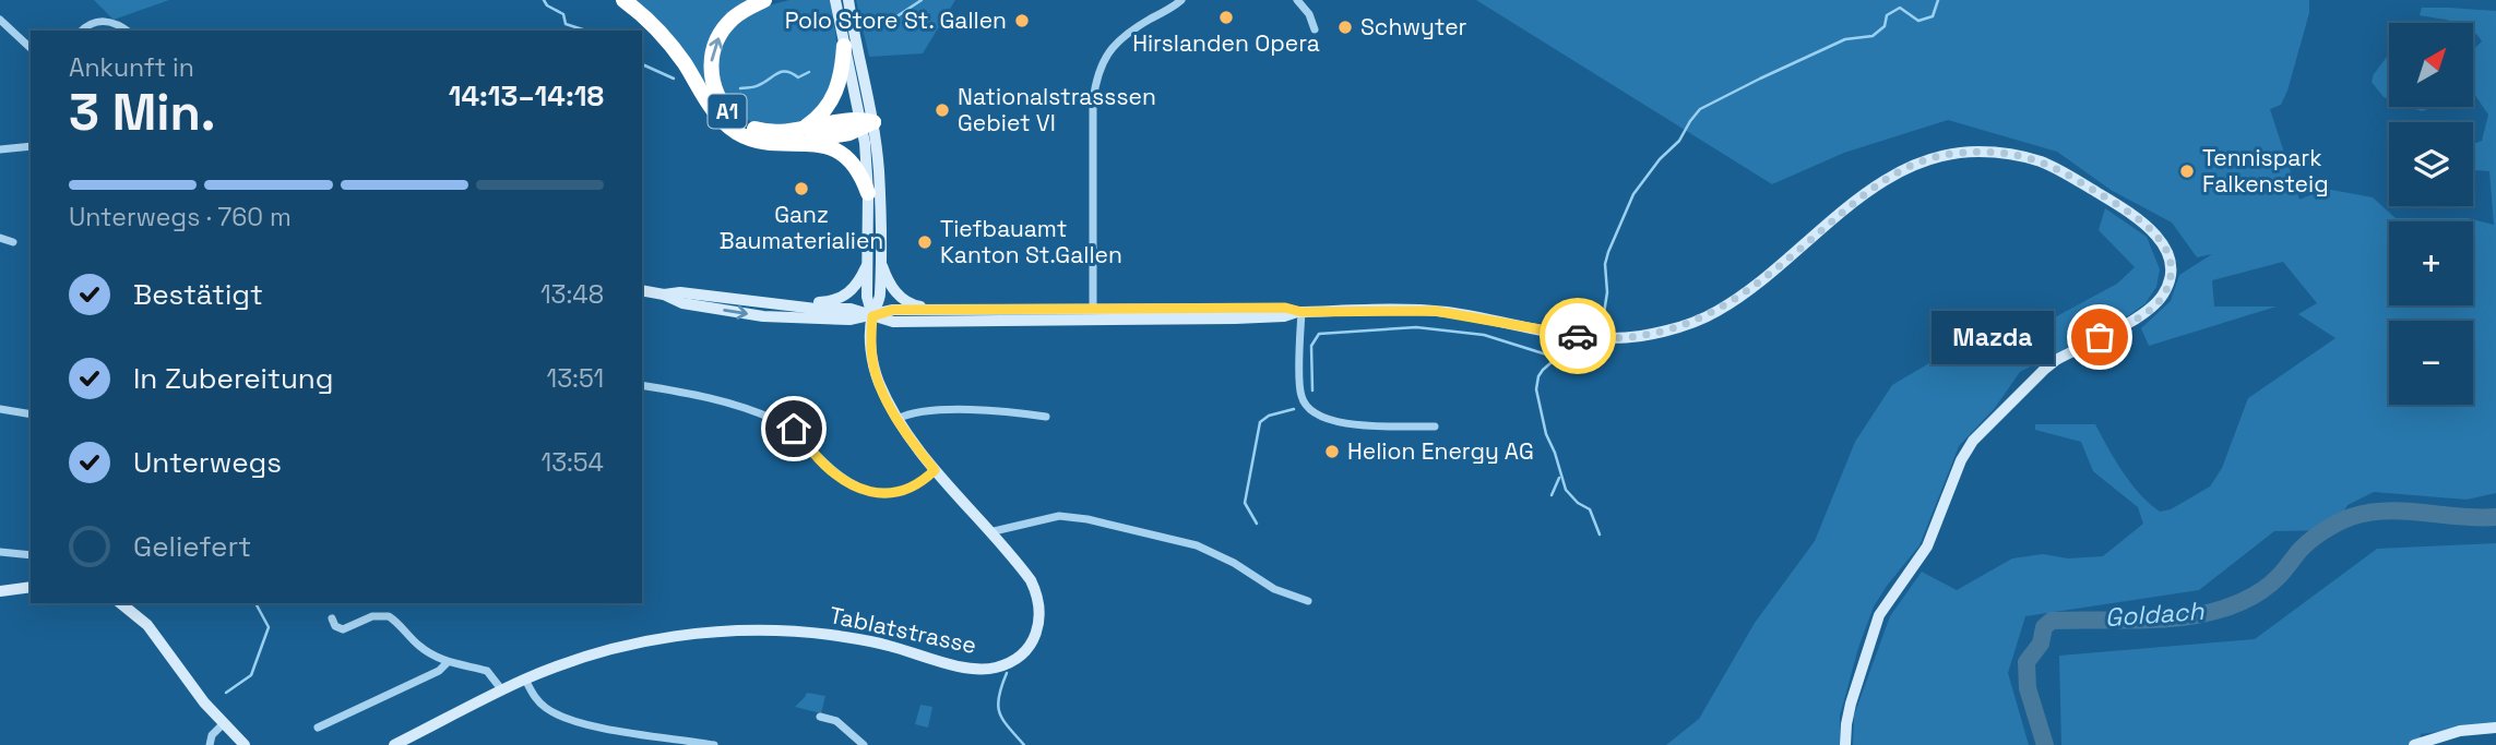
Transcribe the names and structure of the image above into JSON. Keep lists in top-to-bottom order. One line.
{"streets":{"highway":["A1"],"main road":["Tablatstrasse"]},"water":["Goldach"],"places":["Hirslanden Opera","Polo Store St. Gallen","Schwyter","Nationalstrasssen Gebiet VI","Tennispark Falkensteig","Ganz Baumaterialien","Tiefbauamt Kanton St.Gallen","Mazda","Helion Energy AG"],"north":"top right","page":{"map_buttons":["+","−"],"heading":["3 Min.","Ankunft in","14:13–14:18"],"bar":"Unterwegs · 760 m","list":[["Bestätigt","13:48"],["In Zubereitung","13:51"],["Unterwegs","13:54"],"Geliefert"],"bubble":"Mazda"}}
